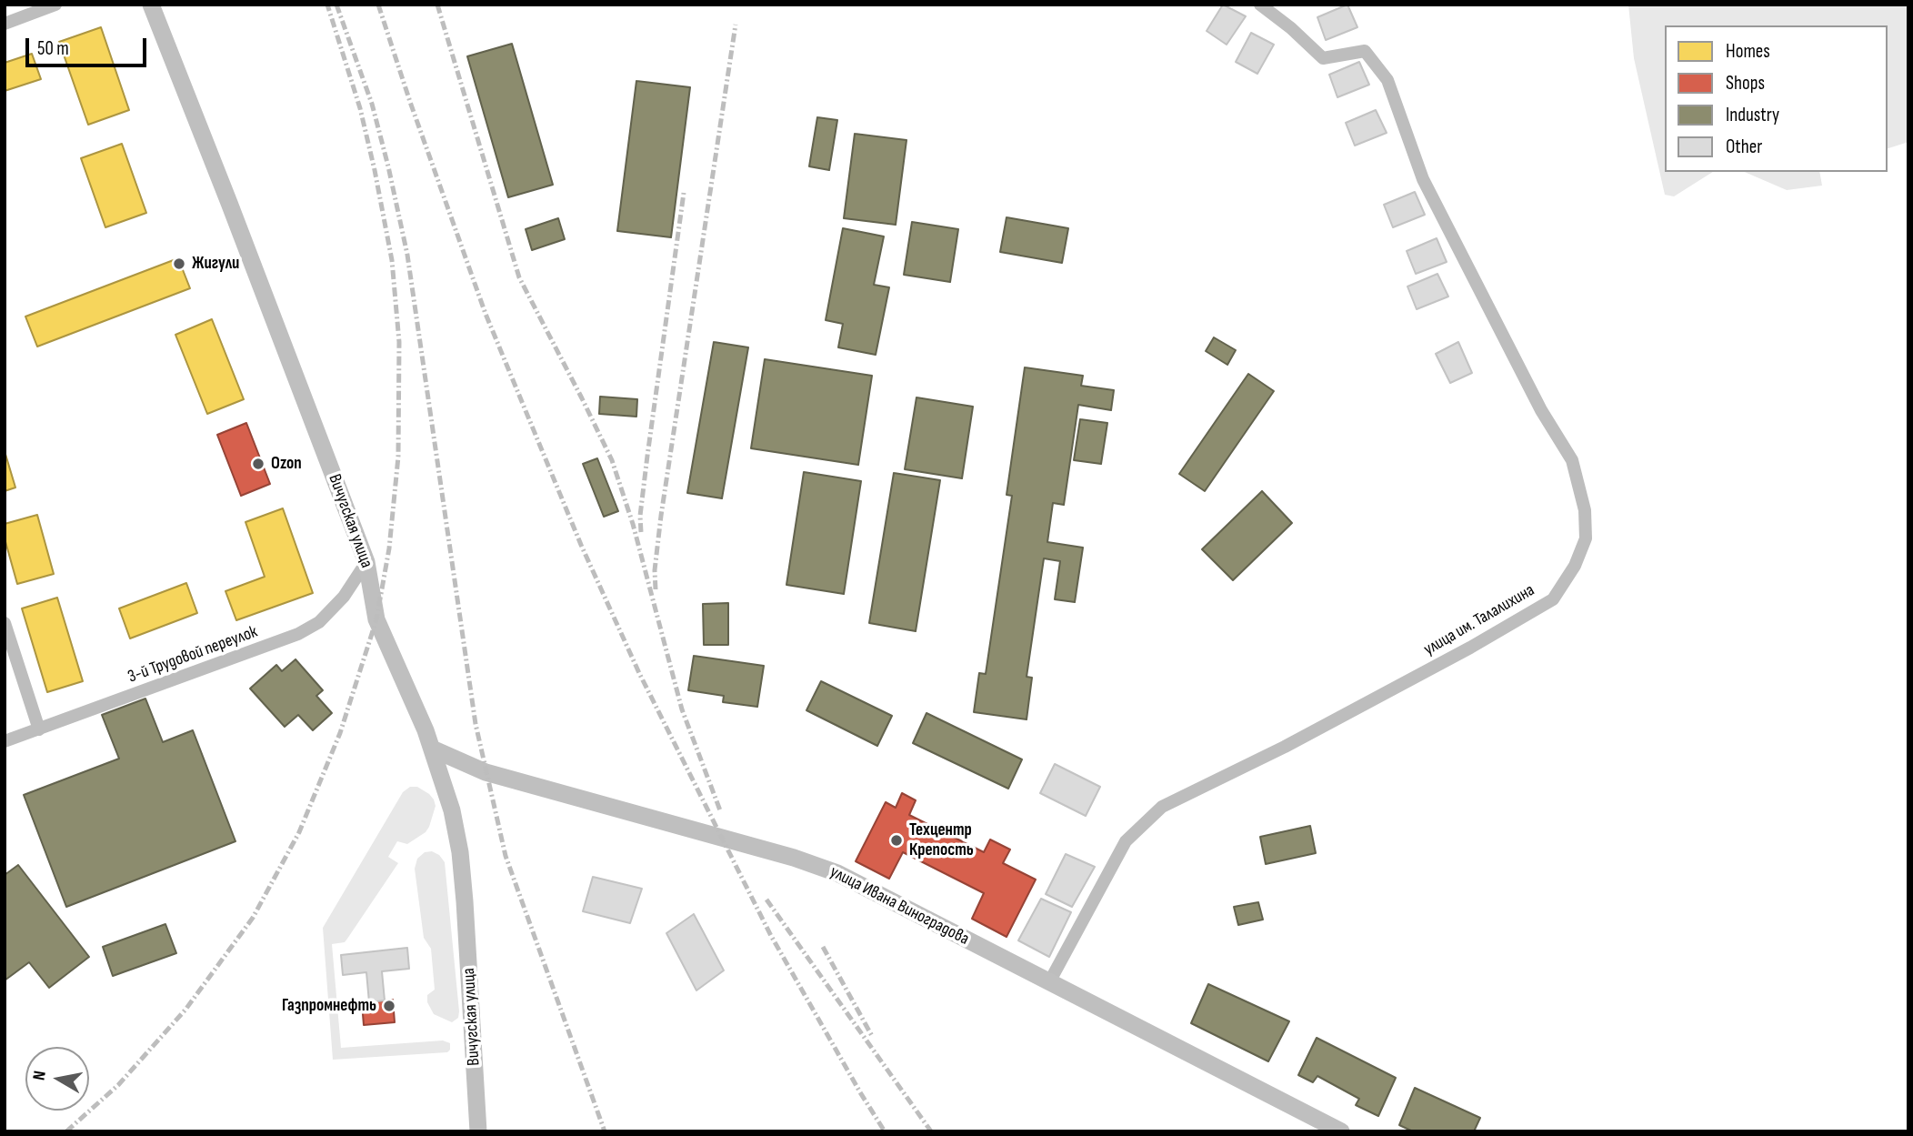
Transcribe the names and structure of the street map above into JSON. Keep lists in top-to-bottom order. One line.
{"streets":{"main road":["Вичугская улица","улица Ивана Виноградова"],"street":["улица им. Талалихина","3-й Трудовой переулок"]},"crossings":[["Вичугская улица","3-й Трудовой переулок"],["Вичугская улица","улица Ивана Виноградова"],["улица им. Талалихина","улица Ивана Виноградова"]],"places":["Жигули","Ozon","Техцентр Крепость","Газпромнефть"],"legend":["Homes","Shops","Industry","Other"],"scale_bar":"50 m","north":"left"}
